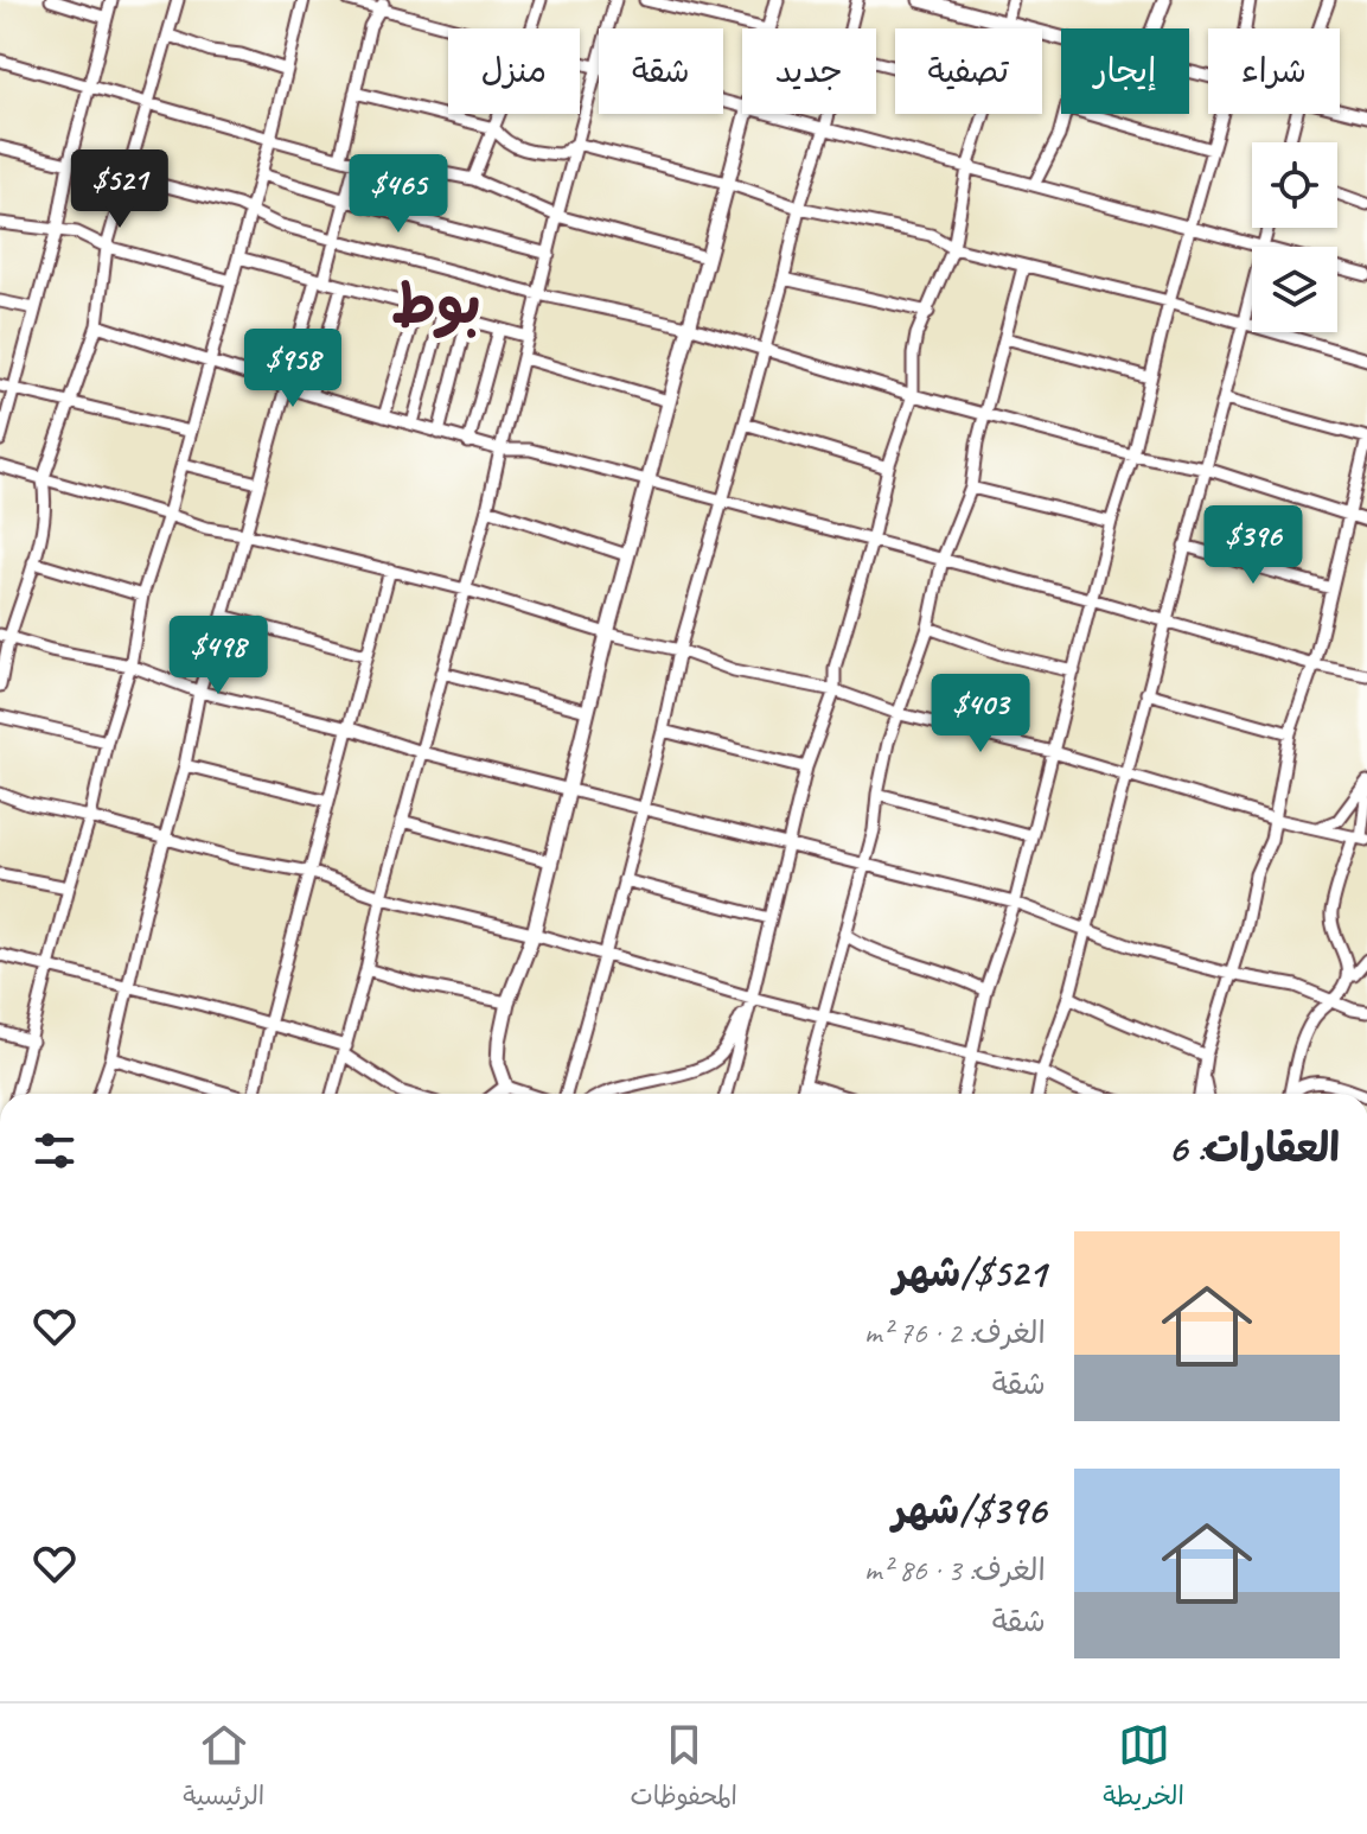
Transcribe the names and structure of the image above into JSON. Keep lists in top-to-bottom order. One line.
{"districts":["بوط"],"page":{"chip":["شراء","إيجار","تصفية","جديد","شقة","منزل"],"price":["$521","$465","$958","$396","$498","$403"],"heading":"العقارات: 6","list":[{"name":"$521/شهر","note":"الغرف: 2 · 76 m² · شقة"},{"name":"$396/شهر","note":"الغرف: 3 · 86 m² · شقة"}],"tabs":["الخريطة","المحفوظات","الرئيسية"]}}
